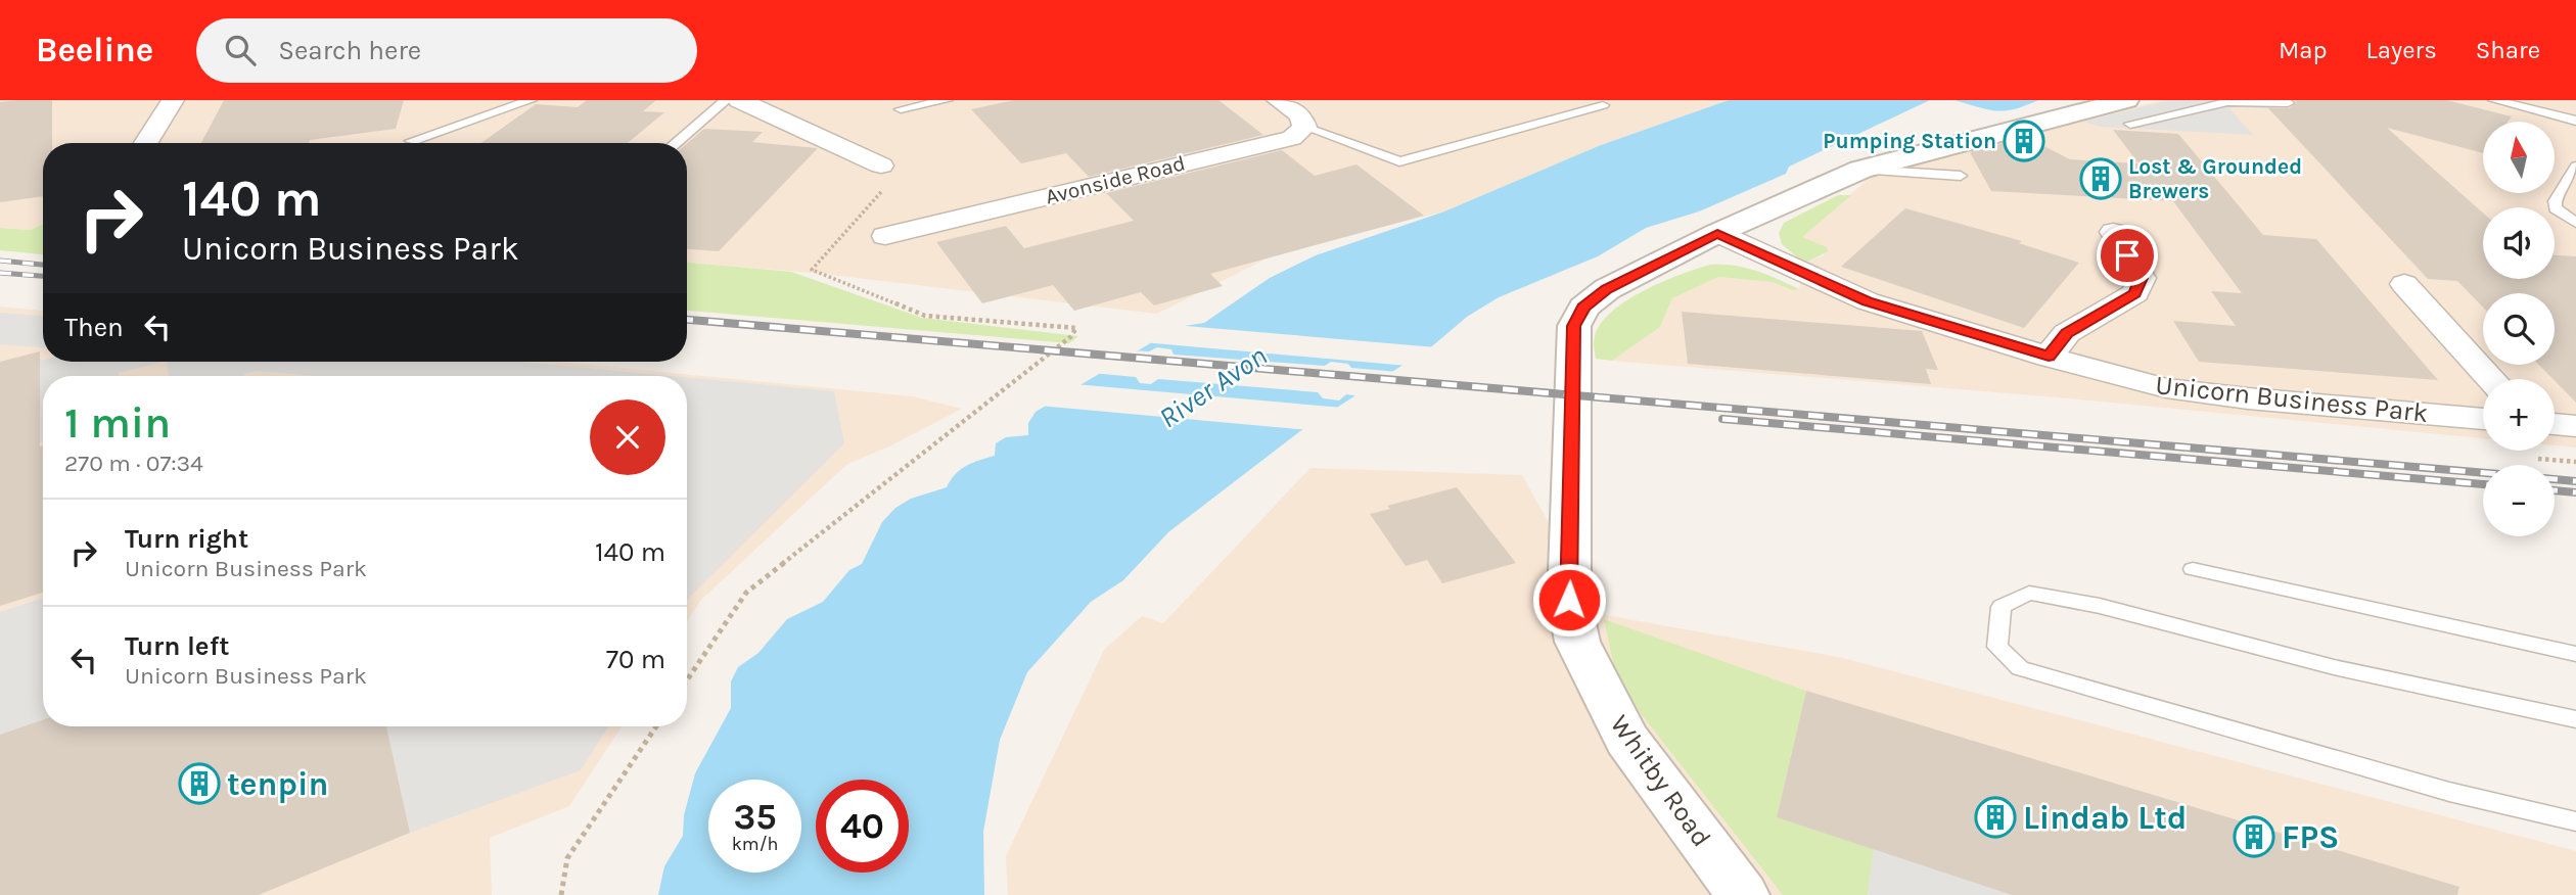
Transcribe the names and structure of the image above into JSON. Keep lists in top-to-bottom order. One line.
{"streets":{"street":["Avonside Road","Unicorn Business Park","Whitby Road"]},"crossings":[["Unicorn Business Park","Whitby Road"]],"water":["River Avon"],"places":{"building":["Pumping Station","Lost & Grounded Brewers","tenpin","Lindab Ltd","FPS"]},"north":"top","page":{"header":"Beeline","search":"Search here","nav":["Map","Layers","Share"],"map_buttons":["+","−"],"turn":["140 m","Unicorn Business Park"],"then":"Then","heading":["1 min","270 m · 07:34"],"list":[{"name":"Turn right","note":"Unicorn Business Park","value":"140 m"},{"name":"Turn left","note":"Unicorn Business Park","value":"70 m"}],"speed":"35 km/h","limit":"40"}}
